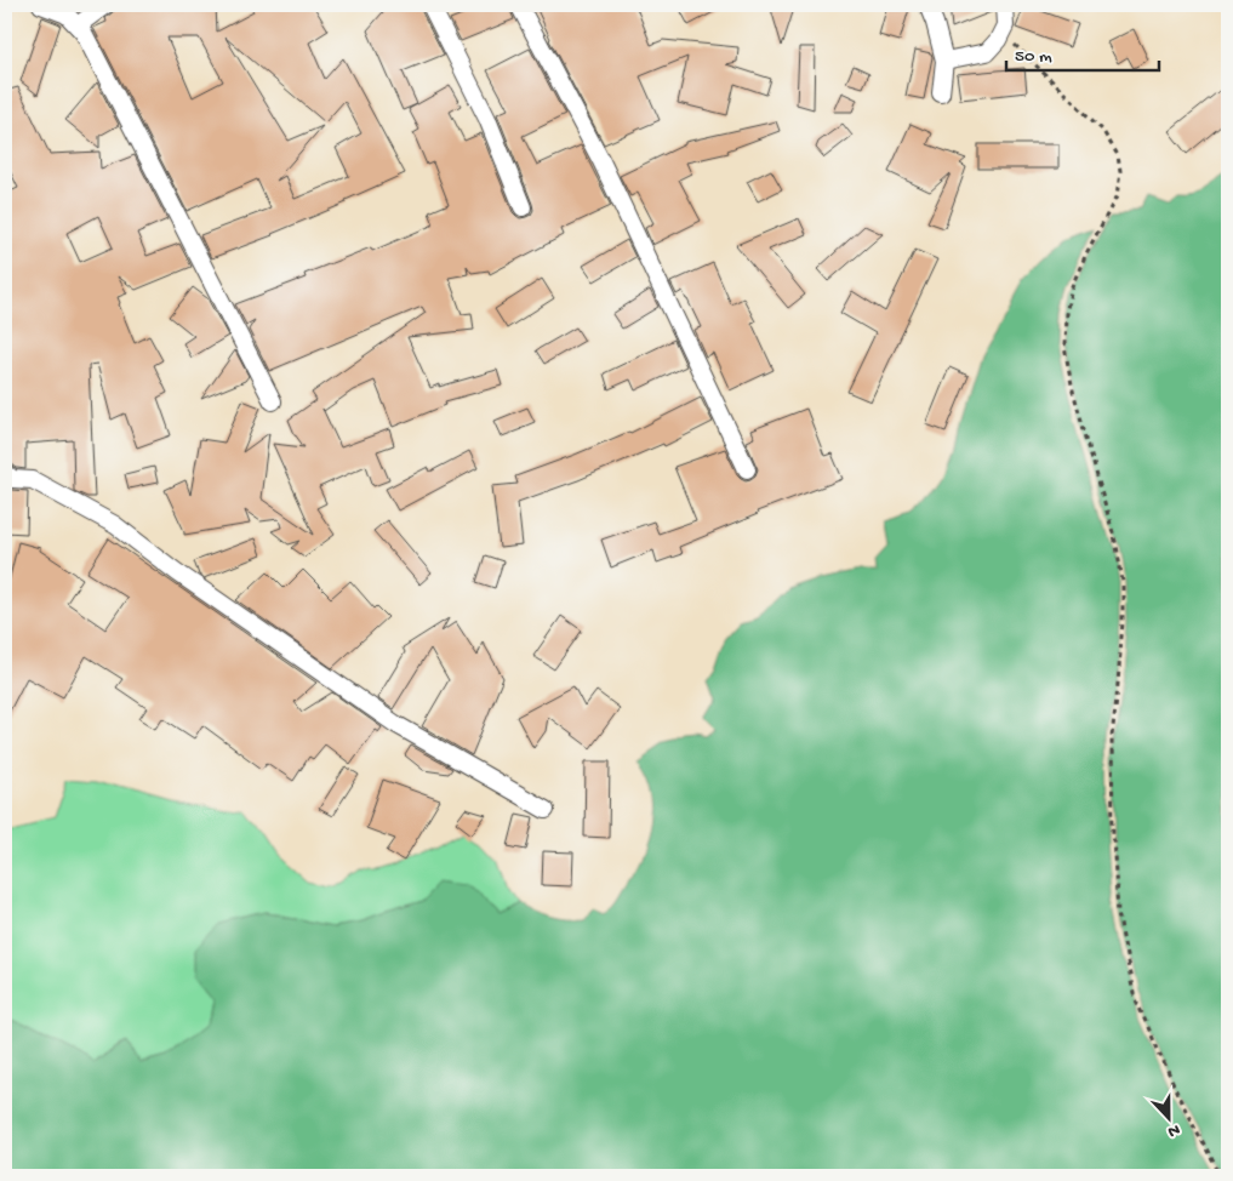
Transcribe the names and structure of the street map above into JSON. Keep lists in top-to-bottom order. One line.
{"scale_bar":"50 m","north":"bottom"}
